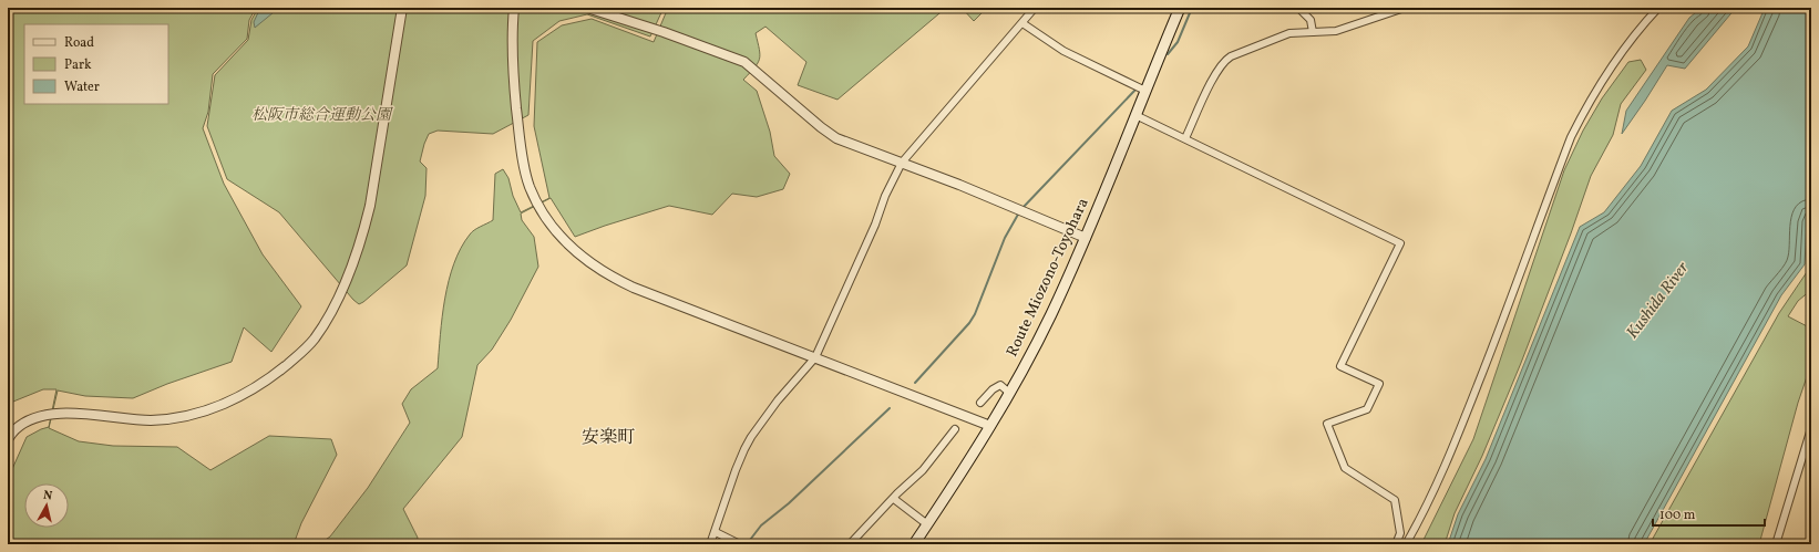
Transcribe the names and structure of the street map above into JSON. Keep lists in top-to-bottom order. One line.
{"streets":{"main road":["Route Miozono-Toyohara"]},"districts":["安楽町"],"water":["Kushida River"],"parks":["松阪市総合運動公園"],"legend":["Road","Park","Water"],"scale_bar":"100 m","north":"top"}
